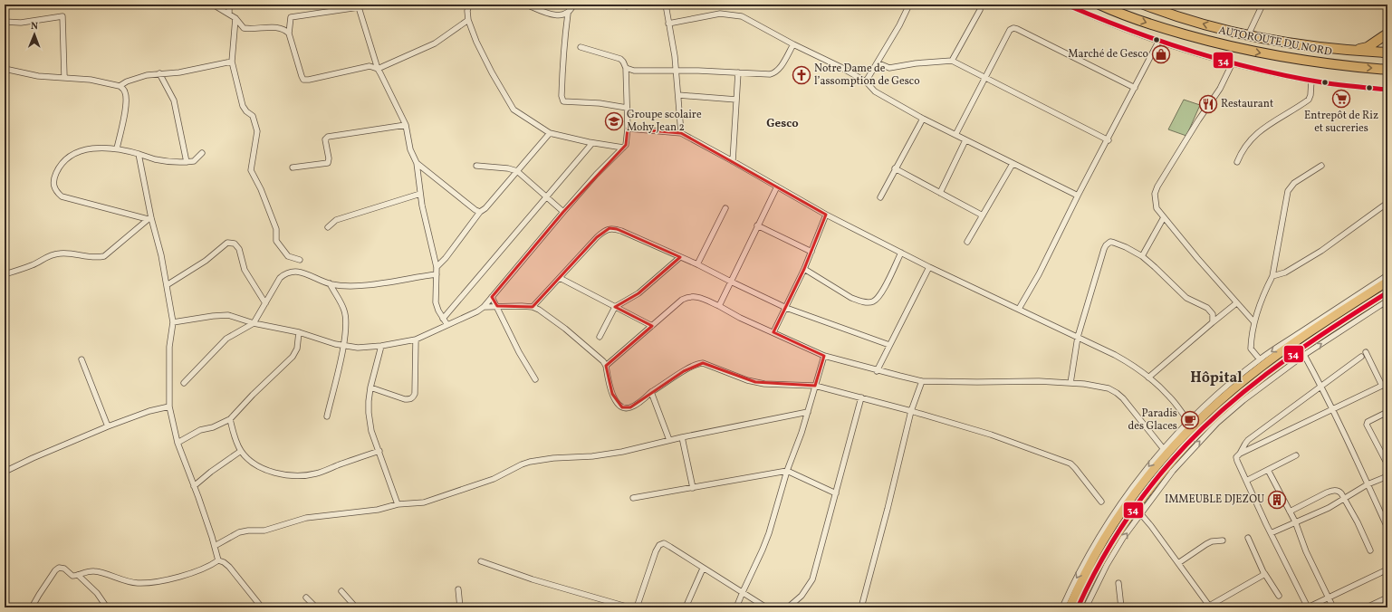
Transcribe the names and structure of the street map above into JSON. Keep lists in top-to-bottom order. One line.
{"streets":{"highway":["AUTOROUTE DU NORD"]},"districts":["Gesco","Hôpital"],"places":{"shop":["Marché de Gesco"],"church":["Notre Dame de l’assomption de Gesco"],"supermarket":["Entrepôt de Riz et sucreries"],"restaurant":["Restaurant"],"school or university":["Groupe scolaire Mohy Jean 2"],"cafe":["Paradis des Glaces"],"building":["IMMEUBLE DJEZOU"]},"lines":["transit line 34"],"north":"top"}
